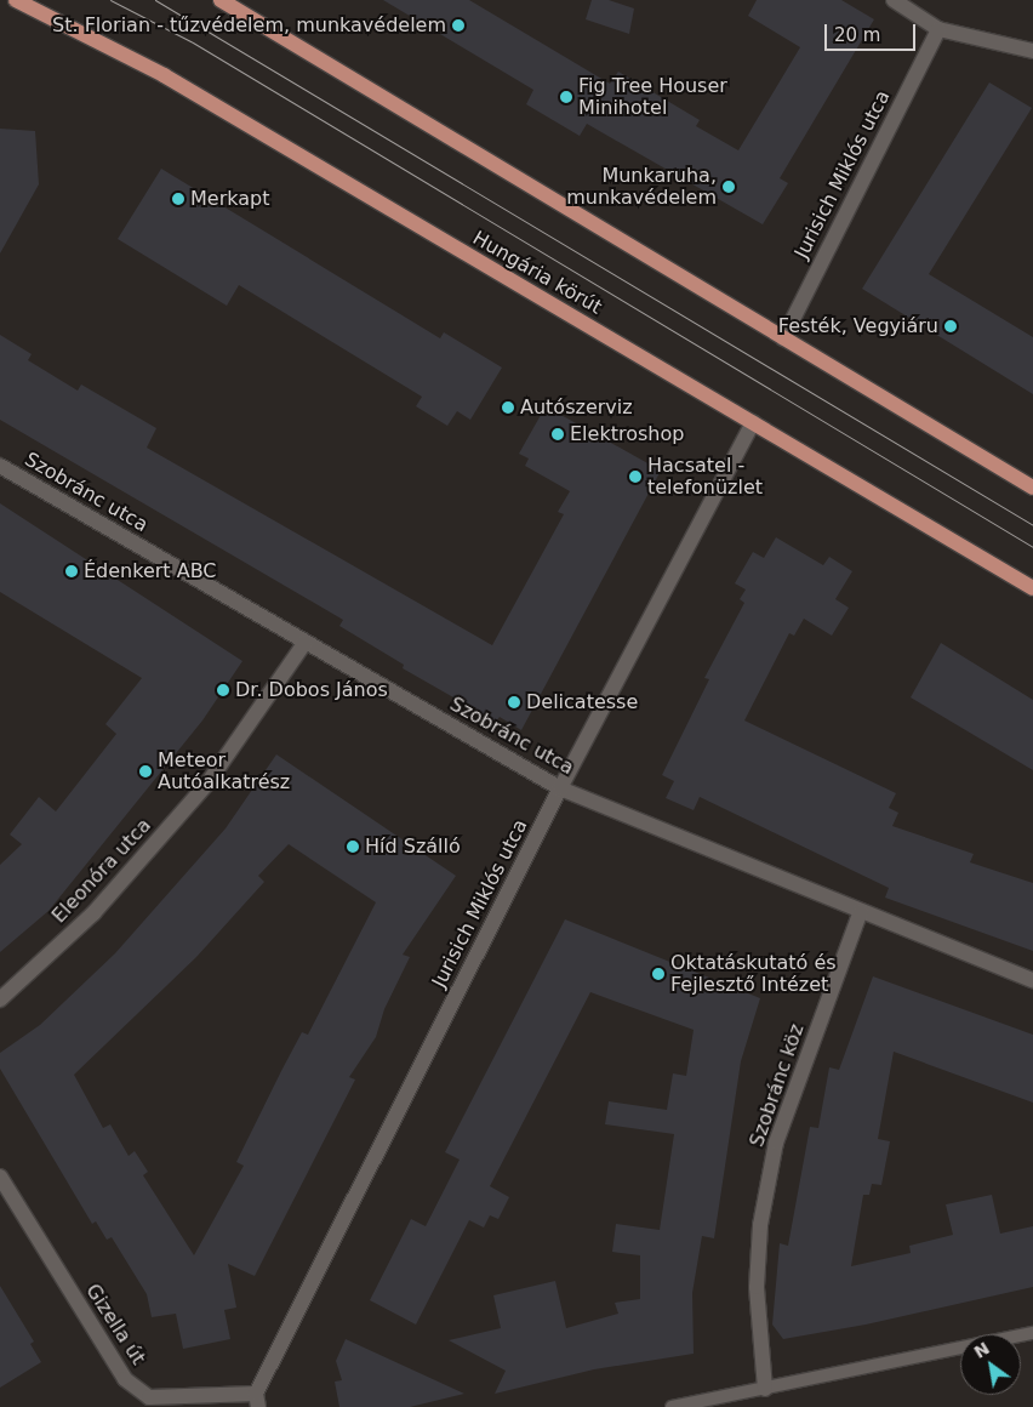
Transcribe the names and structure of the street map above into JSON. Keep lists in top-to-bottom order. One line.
{"streets":{"main road":["Hungária körút"],"street":["Jurisich Miklós utca","Szobránc utca","Eleonóra utca","Szobránc köz","Gizella út"]},"crossings":[["Jurisich Miklós utca","Hungária körút"],["Jurisich Miklós utca","Szobránc utca"],["Jurisich Miklós utca","Gizella út"],["Szobránc utca","Eleonóra utca"],["Szobránc utca","Szobránc köz"]],"places":["St. Florian - tűzvédelem, munkavédelem","Fig Tree Houser Minihotel","Munkaruha, munkavédelem","Merkapt","Festék, Vegyiáru","Autószerviz","Elektroshop","Hacsatel - telefonüzlet","Édenkert ABC","Dr. Dobos János","Delicatesse","Meteor Autóalkatrész","Híd Szálló","Oktatáskutató és Fejlesztő Intézet"],"scale_bar":"20 m","north":"top left"}
